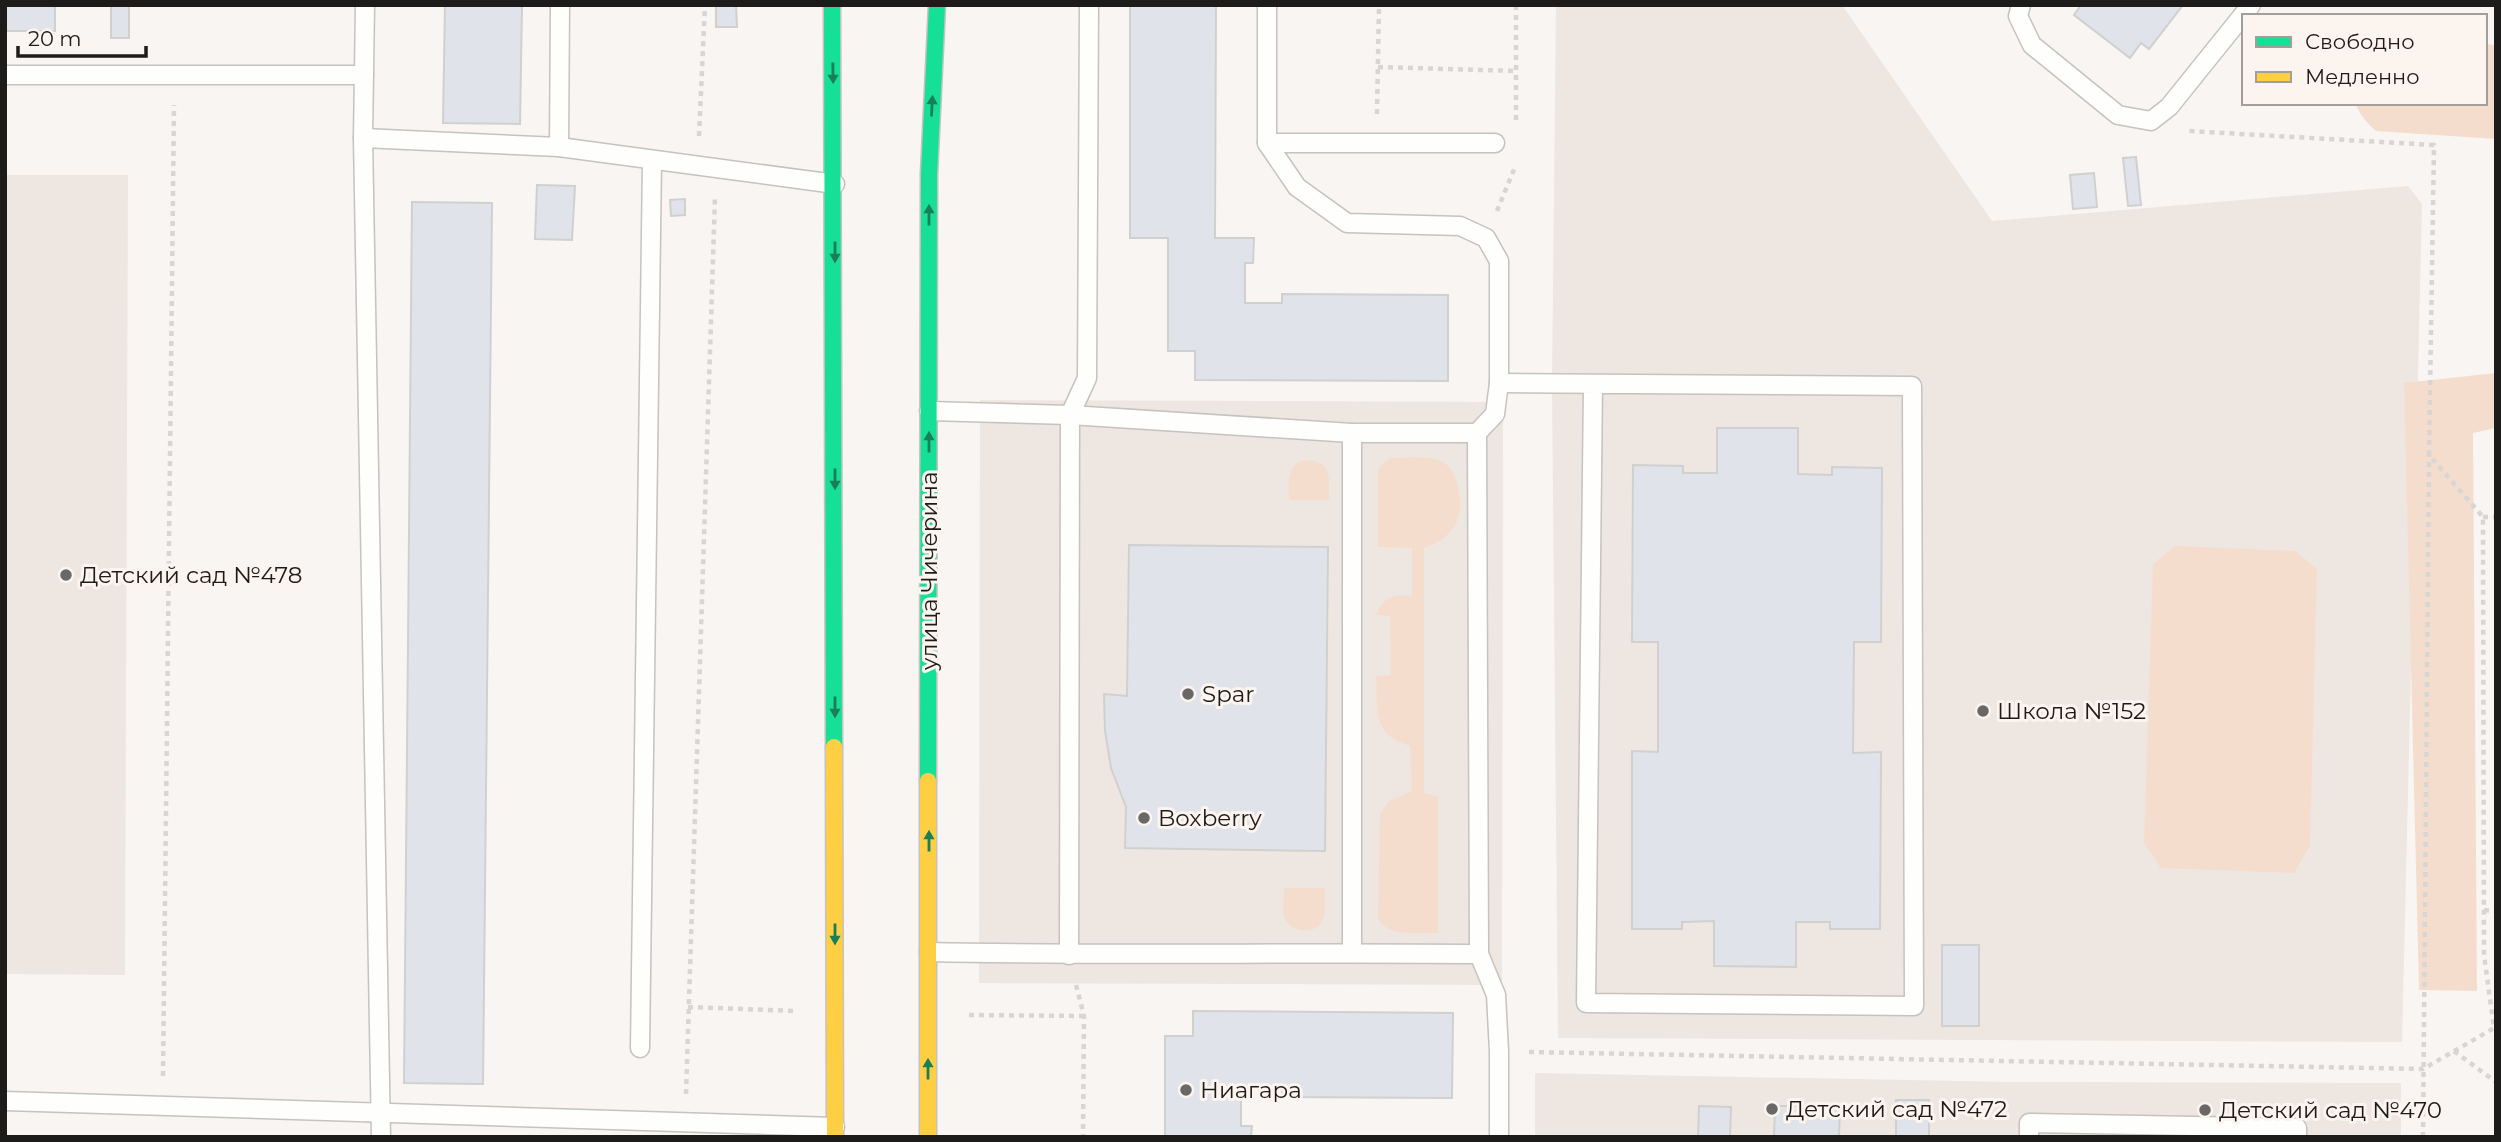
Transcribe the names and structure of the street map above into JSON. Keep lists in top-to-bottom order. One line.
{"streets":{"main road":["улица Чичерина"]},"places":["Детский сад №478","Spar","Школа №152","Boxberry","Ниагара","Детский сад №472","Детский сад №470"],"legend":["Свободно","Медленно"],"scale_bar":"20 m"}
